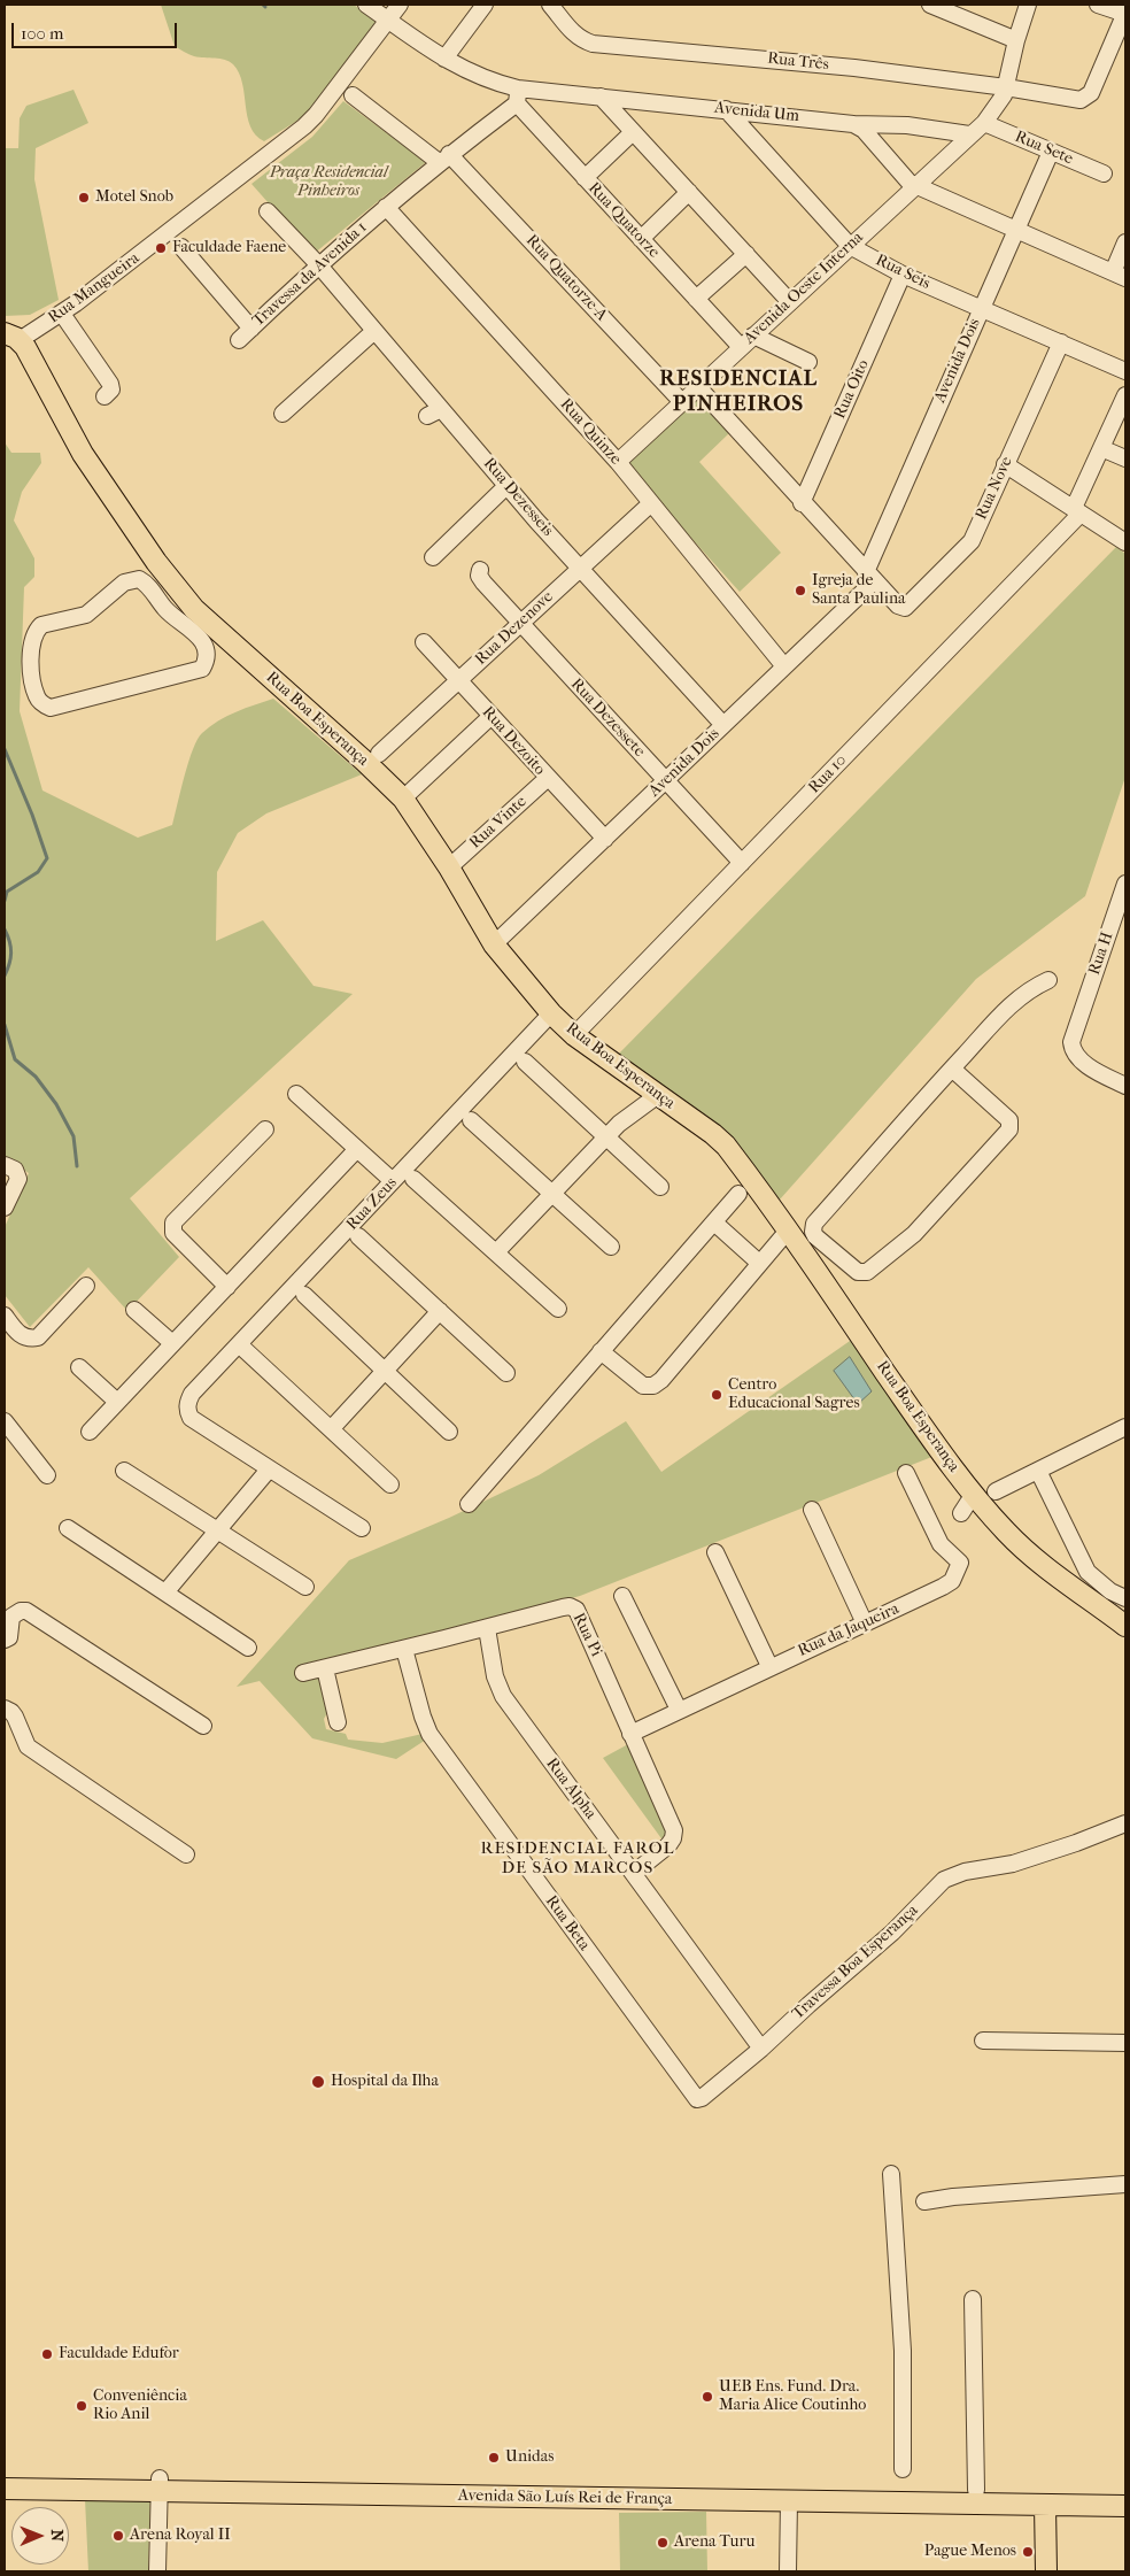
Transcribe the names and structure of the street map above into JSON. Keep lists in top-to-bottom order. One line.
{"streets":{"main road":["Rua Boa Esperança","Avenida São Luís Rei de França"],"street":["Rua Três","Avenida Um","Rua Sete","Rua Quatorze","Rua Seis","Travessa da Avenida 1","Rua Quatorze-A","Rua Mangueira","Avenida Oeste Interna","Avenida Dois","Rua Oito","Rua Quinze","Rua Nove","Rua Dezesseis","Rua Dezenove","Rua Dezessete","Rua Dezoito","Rua 10","Rua Vinte","Rua H","Rua Zeus","Rua da Jaqueira","Rua Pi","Rua Alpha","Rua Beta","Travessa Boa Esperança"]},"crossings":[["Rua Três","Avenida Oeste Interna"],["Avenida Um","Rua Quatorze"],["Avenida Um","Rua Seis"],["Avenida Um","Travessa da Avenida 1"],["Avenida Um","Rua Mangueira"],["Rua Sete","Avenida Oeste Interna"],["Rua Sete","Avenida Dois"],["Rua Quatorze","Travessa da Avenida 1"],["Rua Quatorze","Avenida Oeste Interna"],["Rua Seis","Avenida Oeste Interna"],["Rua Seis","Avenida Dois"],["Rua Seis","Rua Oito"],["Rua Seis","Rua Nove"],["Travessa da Avenida 1","Rua Quatorze-A"],["Travessa da Avenida 1","Rua Quinze"],["Travessa da Avenida 1","Rua Dezesseis"],["Rua Quatorze-A","Avenida Oeste Interna"],["Rua Mangueira","Rua Boa Esperança"],["Avenida Oeste Interna","Rua Quinze"],["Avenida Dois","Rua Quinze"],["Avenida Dois","Rua Nove"],["Avenida Dois","Rua Dezesseis"],["Avenida Dois","Rua Dezessete"],["Avenida Dois","Rua Boa Esperança"],["Avenida Dois","Rua Dezoito"],["Rua Quinze","Rua Dezenove"],["Rua Dezesseis","Rua Dezenove"],["Rua Dezenove","Rua Dezessete"],["Rua Dezenove","Rua Dezoito"],["Rua Dezessete","Rua 10"],["Rua Boa Esperança","Rua 10"],["Rua Boa Esperança","Rua Vinte"],["Rua Boa Esperança","Rua Zeus"],["Rua Dezoito","Rua Vinte"],["Rua da Jaqueira","Rua Pi"],["Rua Pi","Rua Alpha"],["Rua Pi","Rua Beta"],["Rua Alpha","Travessa Boa Esperança"],["Rua Beta","Travessa Boa Esperança"]],"districts":["RESIDENCIAL PINHEIROS","RESIDENCIAL FAROL DE SÃO MARCOS"],"parks":["Praça Residencial Pinheiros"],"places":["Motel Snob","Faculdade Faene","Igreja de Santa Paulina","Centro Educacional Sagres","Hospital da Ilha","Faculdade Edufor","UEB Ens. Fund. Dra. Maria Alice Coutinho","Conveniência Rio Anil","Unidas","Arena Royal II","Arena Turu","Pague Menos"],"scale_bar":"100 m","north":"right"}
